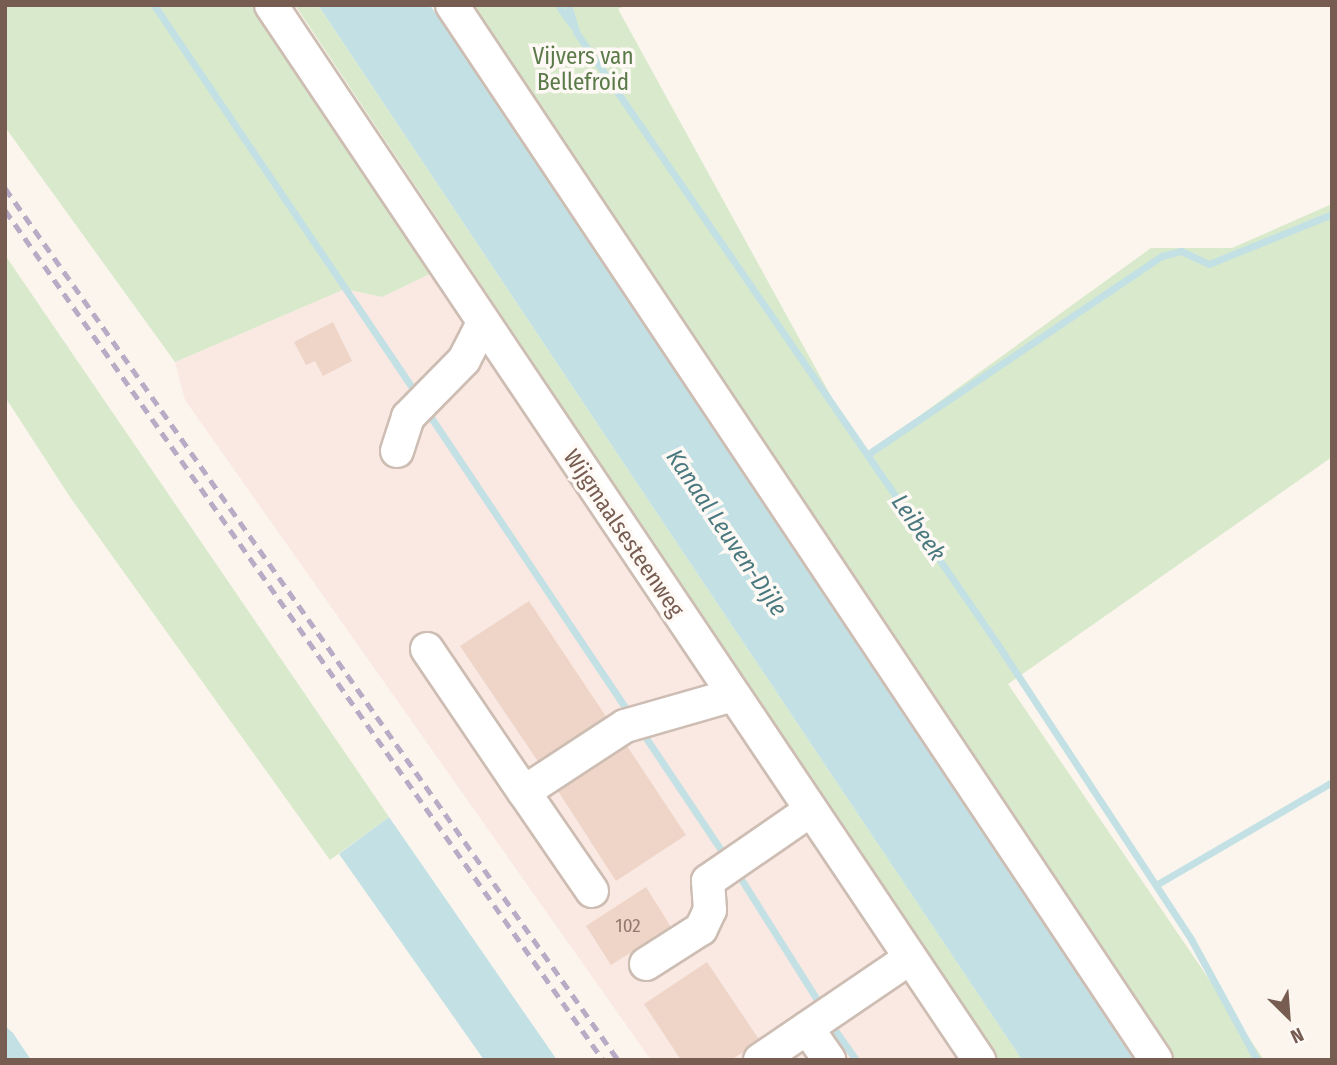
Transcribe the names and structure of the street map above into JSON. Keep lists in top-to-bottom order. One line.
{"streets":{"street":["Wijgmaalsesteenweg"]},"water":["Leibeek","Kanaal Leuven-Dijle"],"parks":["Vijvers van Bellefroid"],"house_numbers":["102"],"north":"bottom right"}
